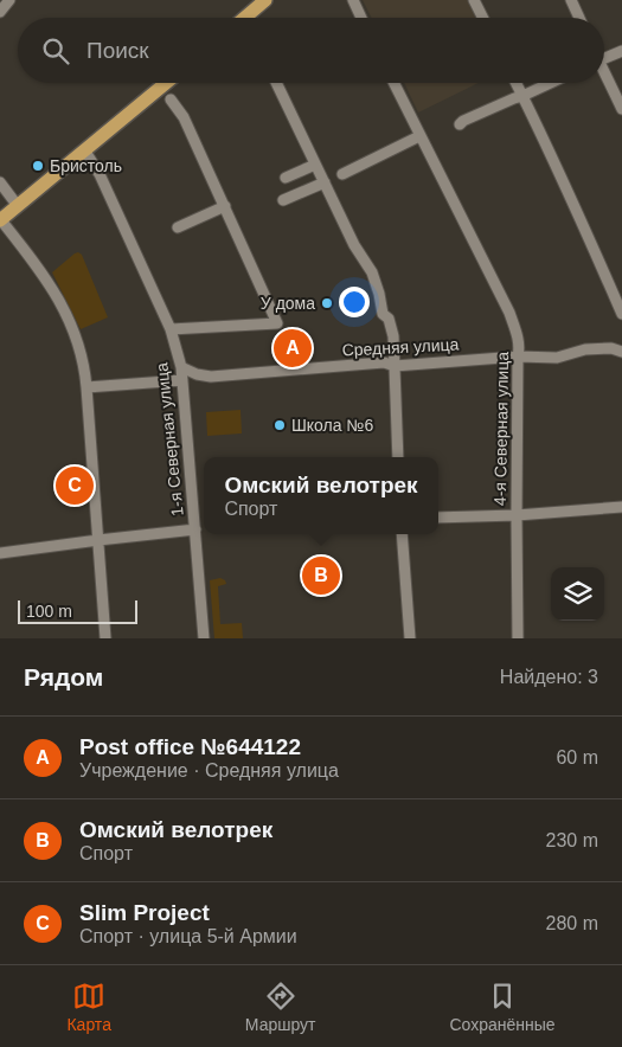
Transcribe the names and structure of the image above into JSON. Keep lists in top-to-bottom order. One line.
{"streets":{"street":["Средняя улица","4-я Северная улица","1-я Северная улица"]},"crossings":[["Средняя улица","4-я Северная улица"],["Средняя улица","1-я Северная улица"]],"places":["Бристоль","У дома","Школа №6"],"scale_bar":"100 m","page":{"search":"Поиск","pins":["A","C","B"],"popup":["Омский велотрек","Спорт"],"scale":"100 m","heading":["Рядом","Найдено: 3"],"list":[{"mark":"A","name":"Post office №644122","note":"Учреждение · Средняя улица","value":"60 m"},{"mark":"B","name":"Омский велотрек","note":"Спорт","value":"230 m"},{"mark":"C","name":"Slim Project","note":"Спорт · улица 5-й Армии","value":"280 m"}],"nav":["Карта","Маршрут","Сохранённые"]}}
